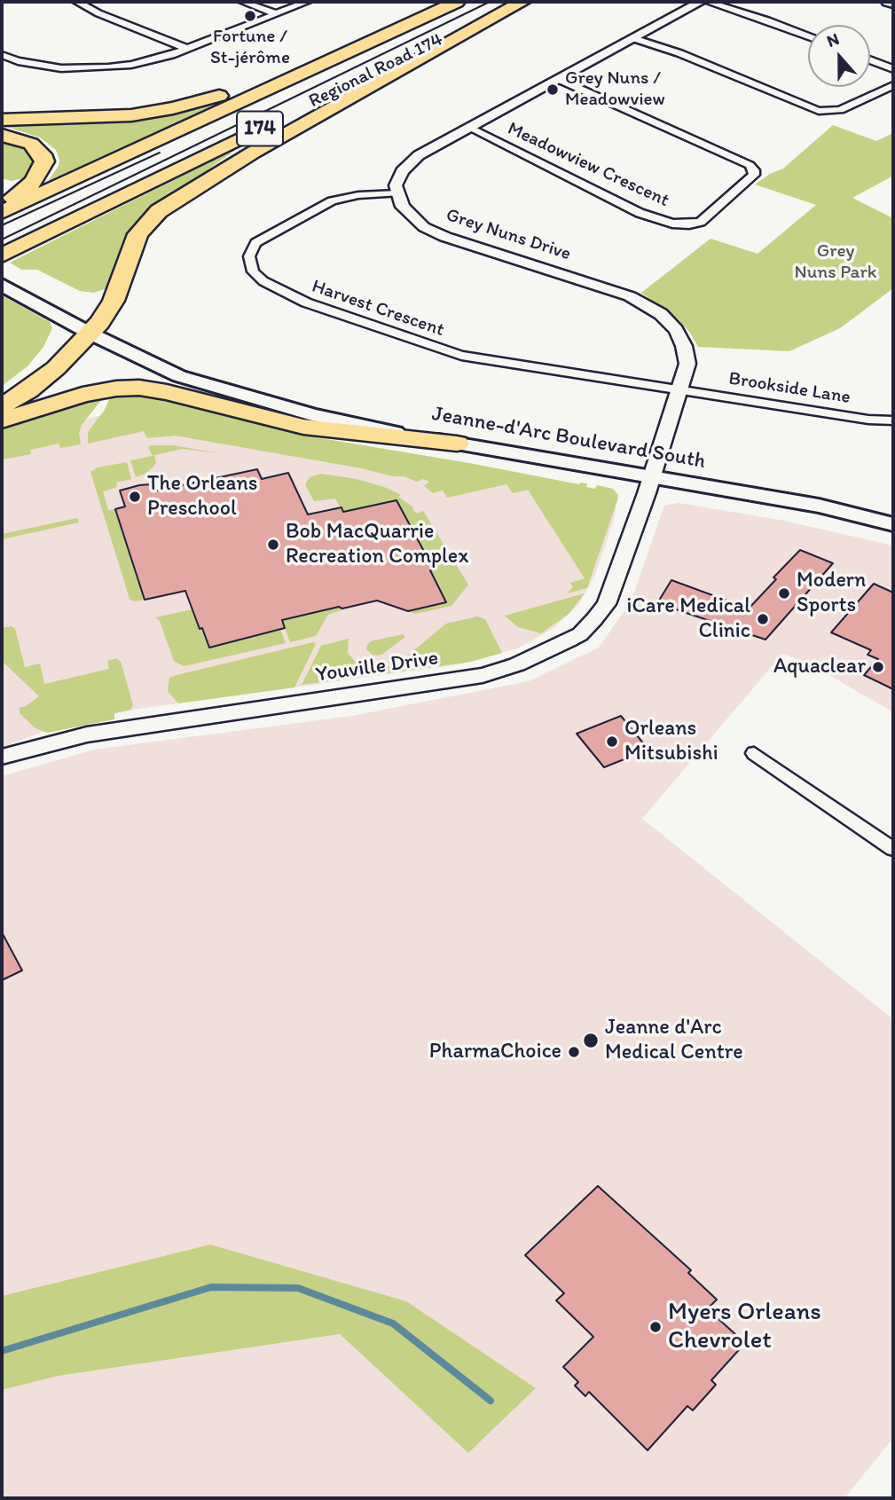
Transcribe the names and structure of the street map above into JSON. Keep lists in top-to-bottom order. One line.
{"streets":{"highway":["Regional Road 174","174"],"main road":["Jeanne-d'Arc Boulevard South"],"street":["Meadowview Crescent","Grey Nuns Drive","Harvest Crescent","Brookside Lane","Youville Drive"]},"crossings":[["Regional Road 174","Jeanne-d'Arc Boulevard South"],["Grey Nuns Drive","Harvest Crescent"],["Grey Nuns Drive","Brookside Lane"],["Grey Nuns Drive","Jeanne-d'Arc Boulevard South"],["Grey Nuns Drive","Youville Drive"],["Harvest Crescent","Brookside Lane"],["Jeanne-d'Arc Boulevard South","Youville Drive"]],"parks":["Grey Nuns Park"],"places":["Fortune / St-jérôme","Grey Nuns / Meadowview","The Orleans Preschool","Bob MacQuarrie Recreation Complex","Modern Sports","iCare Medical Clinic","Aquaclear","Orleans Mitsubishi","Jeanne d'Arc Medical Centre","PharmaChoice","Myers Orleans Chevrolet"],"north":"top"}
